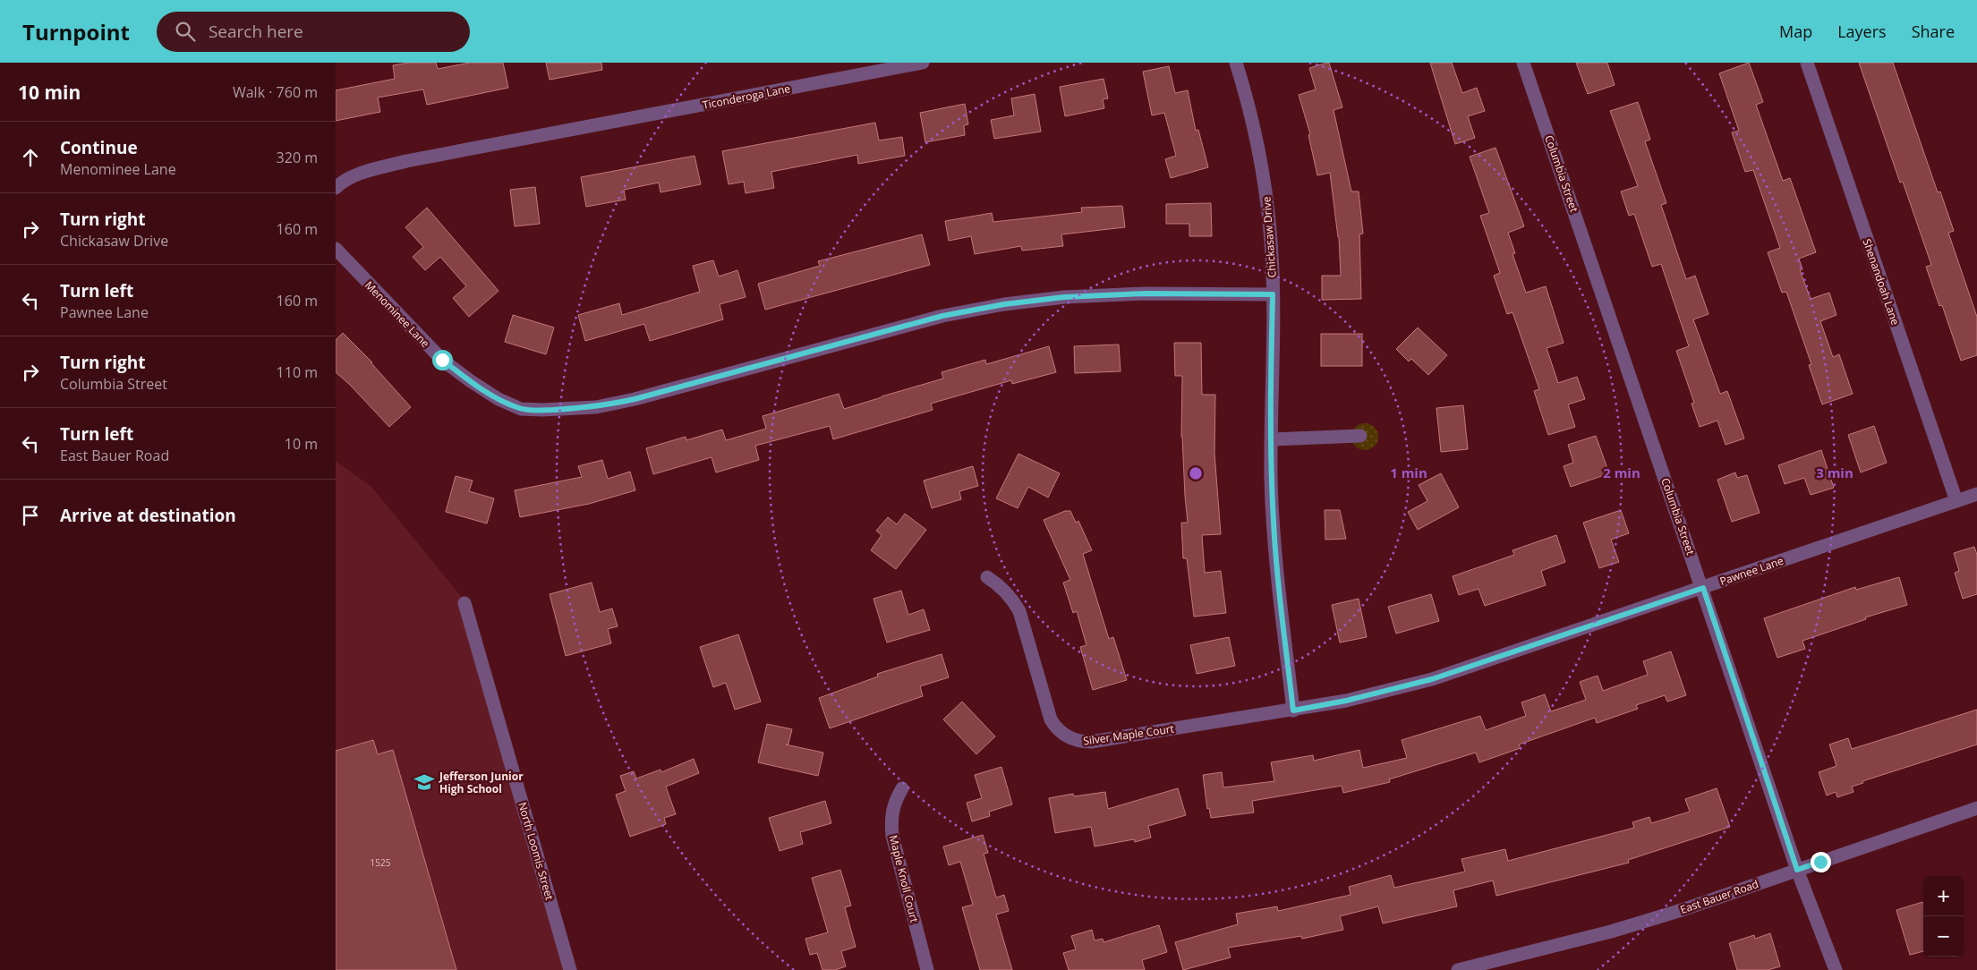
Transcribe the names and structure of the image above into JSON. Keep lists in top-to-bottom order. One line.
{"streets":{"street":["Ticonderoga Lane","Columbia Street","Chickasaw Drive","Shenandoah Lane","Menominee Lane","Pawnee Lane","Silver Maple Court","North Loomis Street","Maple Knoll Court","East Bauer Road"]},"crossings":[["Columbia Street","Pawnee Lane"],["Columbia Street","East Bauer Road"],["Chickasaw Drive","Menominee Lane"],["Chickasaw Drive","Pawnee Lane"],["Chickasaw Drive","Silver Maple Court"],["Shenandoah Lane","Pawnee Lane"],["Pawnee Lane","Silver Maple Court"]],"places":{"school or university":["Jefferson Junior High School"]},"house_numbers":["1525"],"page":{"header":"Turnpoint","search":"Search here","nav":["Map","Layers","Share"],"heading":["10 min","Walk · 760 m"],"list":[["Continue","Menominee Lane","320 m"],["Turn right","Chickasaw Drive","160 m"],["Turn left","Pawnee Lane","160 m"],["Turn right","Columbia Street","110 m"],["Turn left","East Bauer Road","10 m"],"Arrive at destination"],"map_buttons":["+","−"]},"rings":["1 min","2 min","3 min"]}
